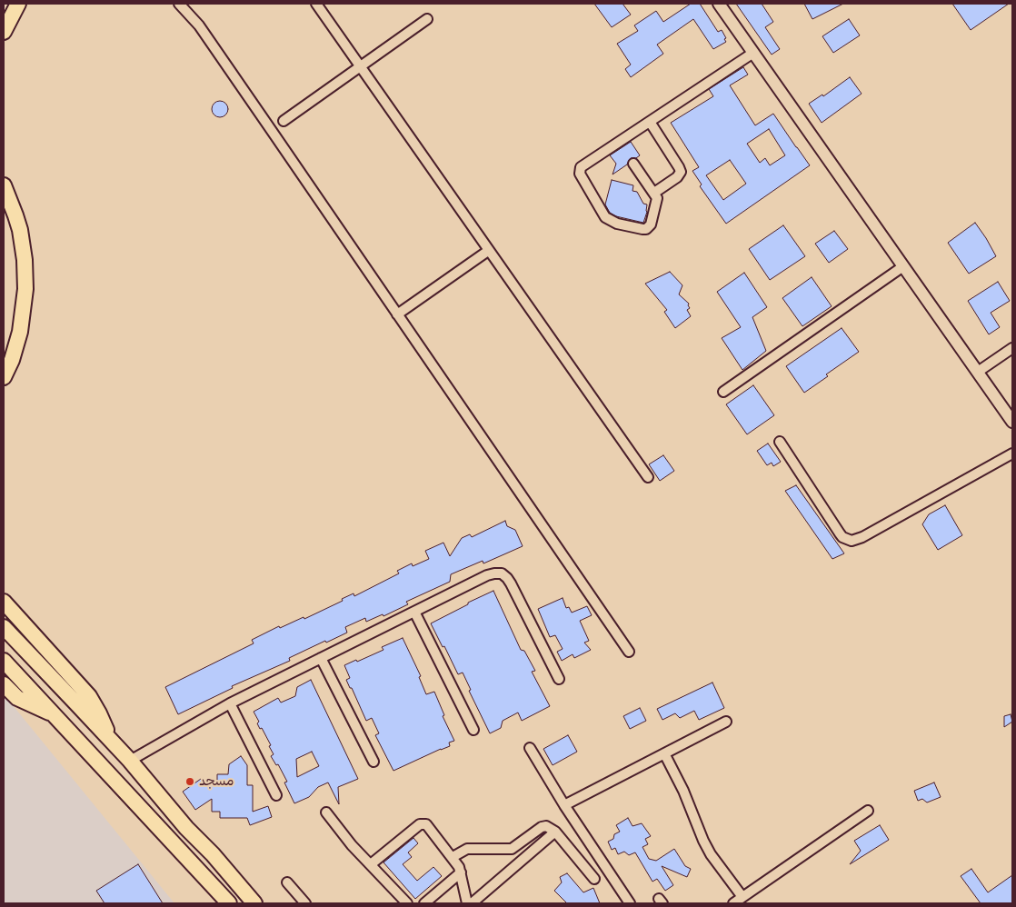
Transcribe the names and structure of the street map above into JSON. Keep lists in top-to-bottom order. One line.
{"places":["مسجد"]}
